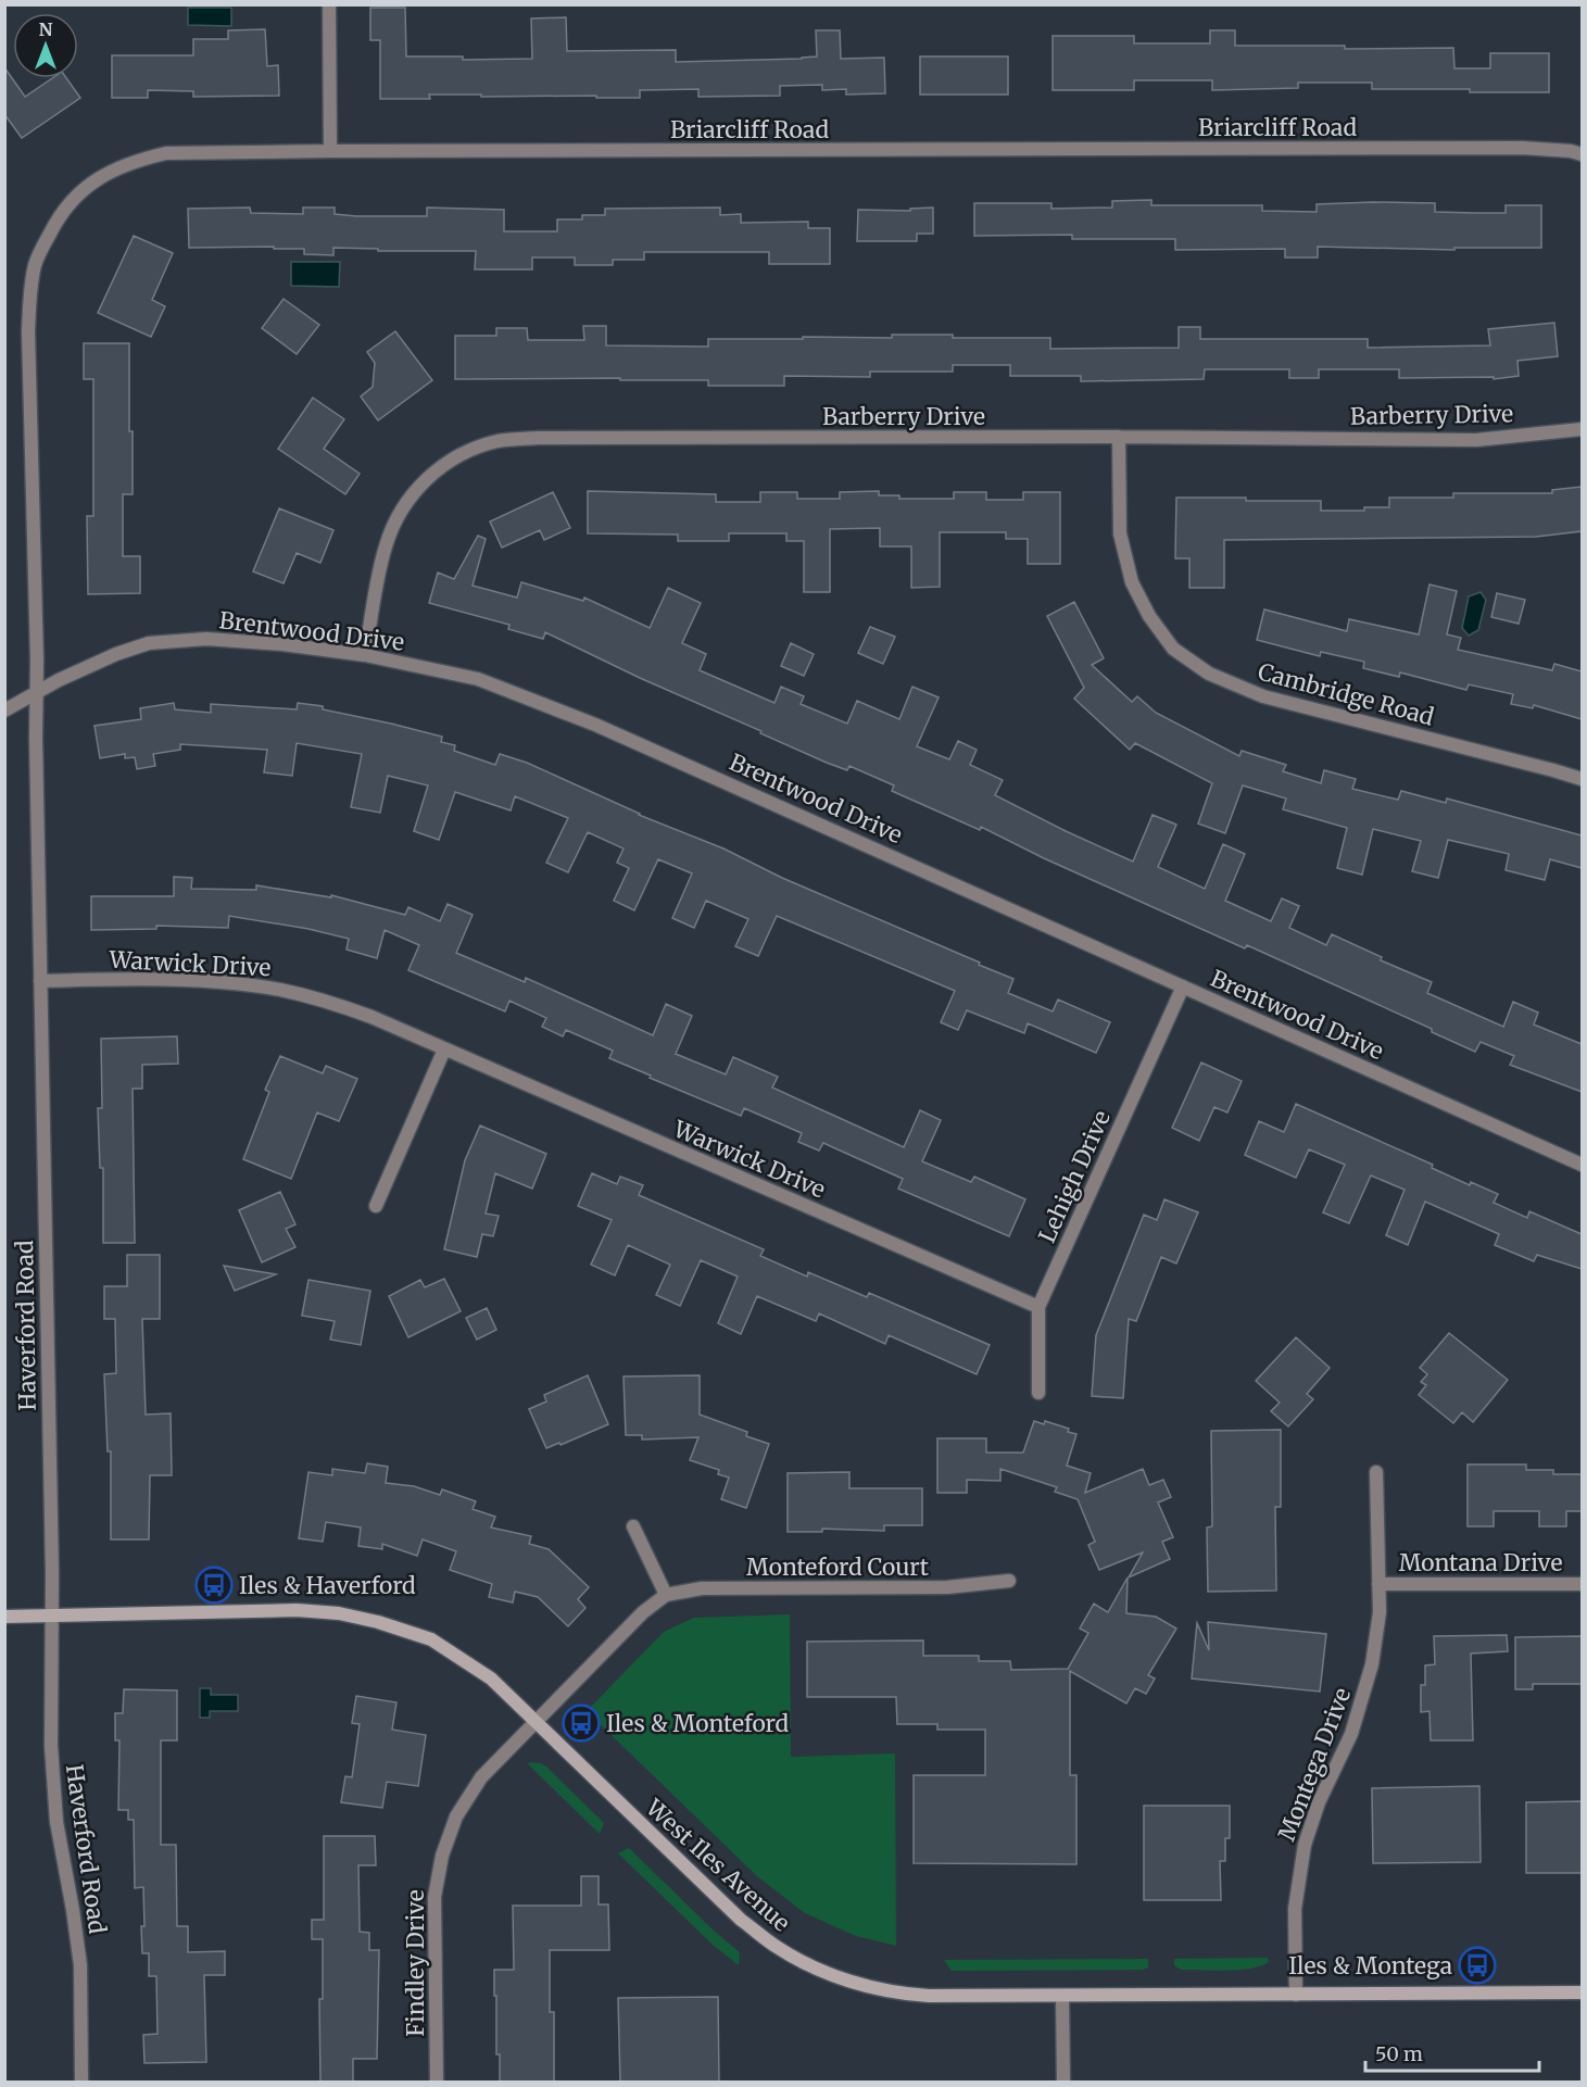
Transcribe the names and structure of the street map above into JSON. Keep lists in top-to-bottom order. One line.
{"streets":{"street":["Briarcliff Road","Barberry Drive","Brentwood Drive","Cambridge Road","Warwick Drive","Lehigh Drive","Haverford Road","Montana Drive","Monteford Court","Montega Drive","West Iles Avenue","Findley Drive"]},"crossings":[["Briarcliff Road","Haverford Road"],["Barberry Drive","Brentwood Drive"],["Barberry Drive","Cambridge Road"],["Brentwood Drive","Lehigh Drive"],["Brentwood Drive","Haverford Road"],["Warwick Drive","Lehigh Drive"],["Warwick Drive","Haverford Road"],["Haverford Road","West Iles Avenue"],["Montana Drive","Montega Drive"],["Monteford Court","West Iles Avenue"],["Monteford Court","Findley Drive"],["Montega Drive","West Iles Avenue"],["West Iles Avenue","Findley Drive"]],"places":{"bus stop":["Iles & Haverford","Iles & Monteford","Iles & Montega"]},"scale_bar":"50 m","north":"top"}
